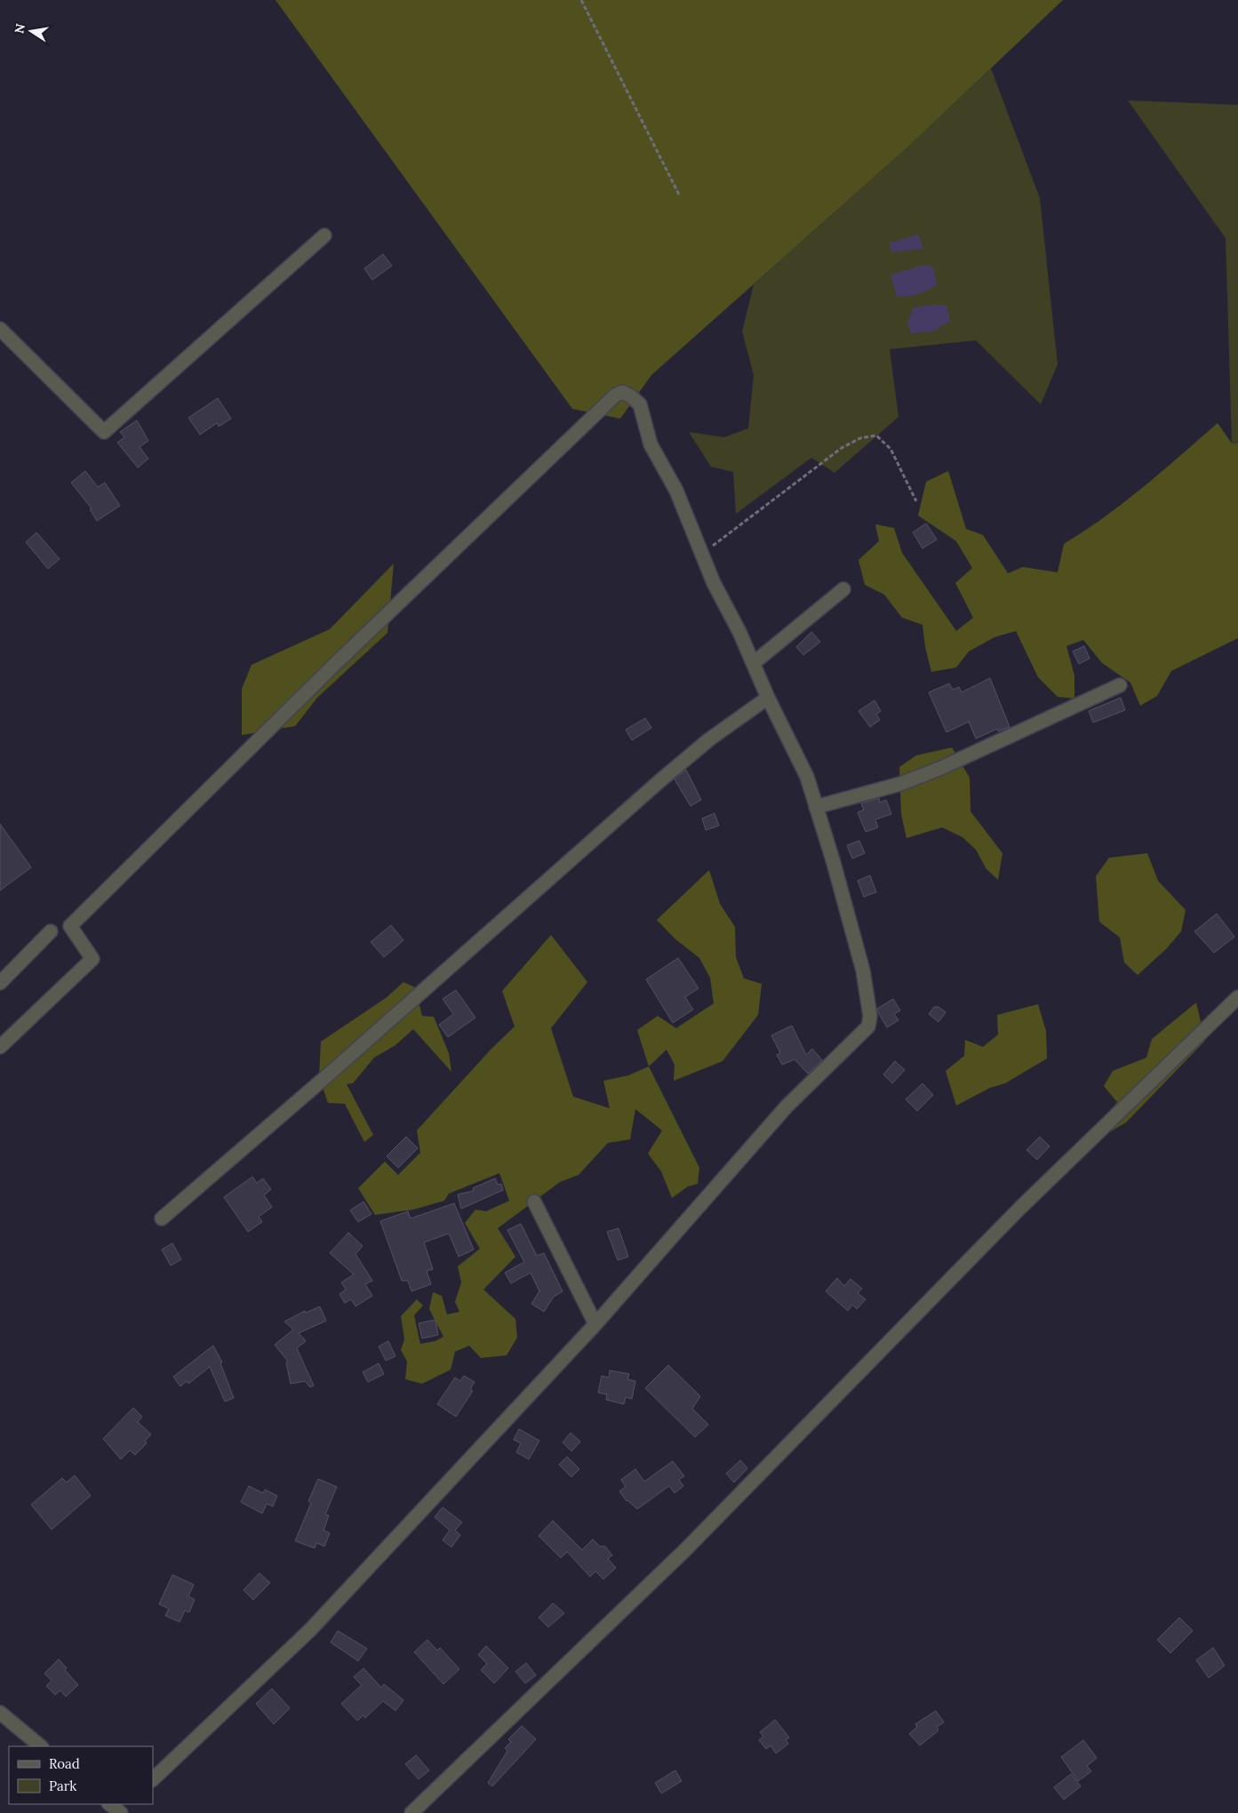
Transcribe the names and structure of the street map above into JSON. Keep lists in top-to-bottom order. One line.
{"legend":["Road","Park"],"north":"left"}
